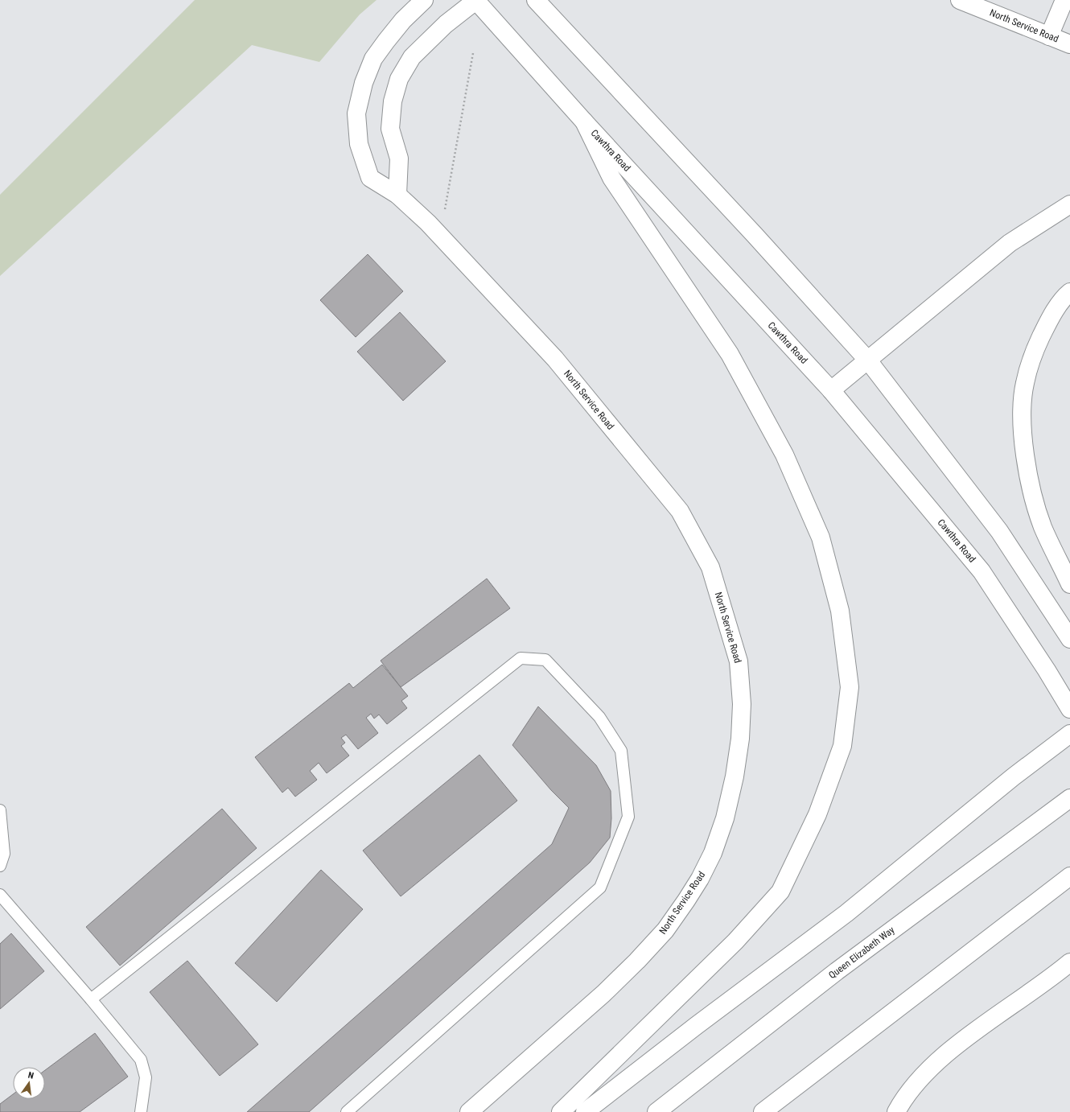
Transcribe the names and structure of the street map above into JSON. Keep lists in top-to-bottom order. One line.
{"streets":{"main road":["North Service Road","Cawthra Road","Queen Elizabeth Way"]},"north":"top"}
